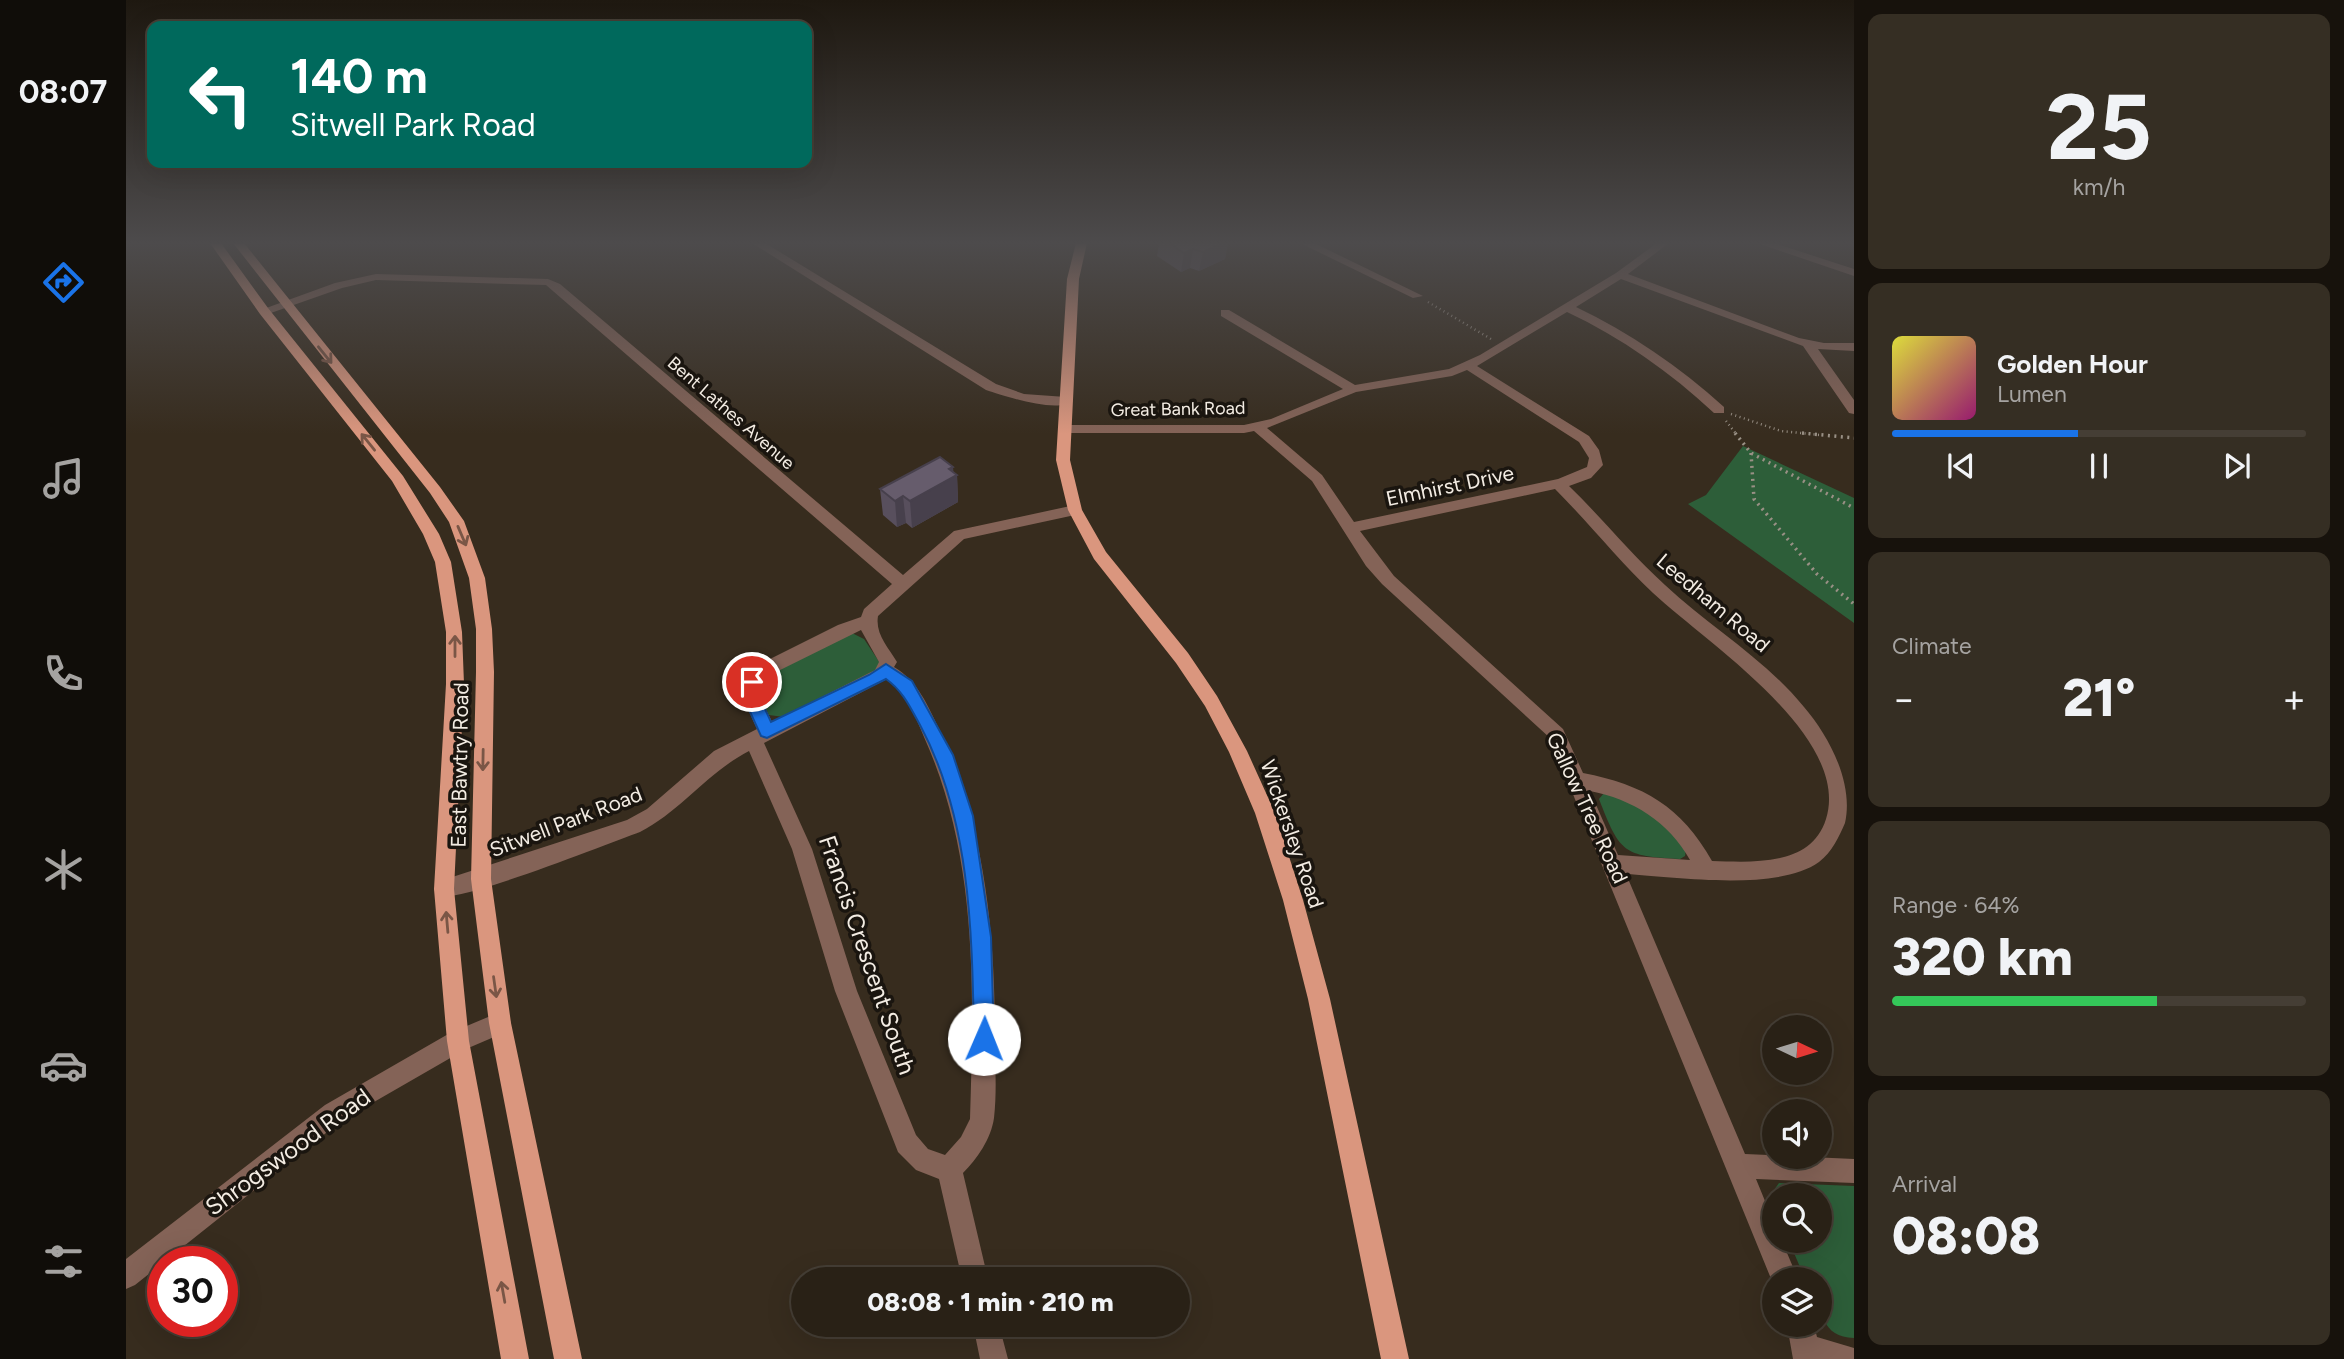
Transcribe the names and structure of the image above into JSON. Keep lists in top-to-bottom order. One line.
{"streets":{"main road":["East Bawtry Road","Wickersley Road"],"street":["Great Bank Road","Bent Lathes Avenue","Elmhirst Drive","Leedham Road","Gallow Tree Road","Sitwell Park Road","Francis Crescent South","Shrogswood Road"]},"crossings":[["Great Bank Road","Gallow Tree Road"],["Great Bank Road","Wickersley Road"],["Bent Lathes Avenue","East Bawtry Road"],["Elmhirst Drive","Leedham Road"],["Elmhirst Drive","Gallow Tree Road"],["Leedham Road","Gallow Tree Road"],["East Bawtry Road","Sitwell Park Road"],["East Bawtry Road","Shrogswood Road"],["Sitwell Park Road","Francis Crescent South"]],"north":"right","page":{"tabs":"08:07","tile":[["25","km/h"],"Climate",["Range · 64%","320 km"],["Arrival","08:08"]],"turn":["140 m","Sitwell Park Road"],"song":["Golden Hour","Lumen"],"heat":["−","21°","+"],"limit":"30","trip":"08:08 · 1 min · 210 m"}}
